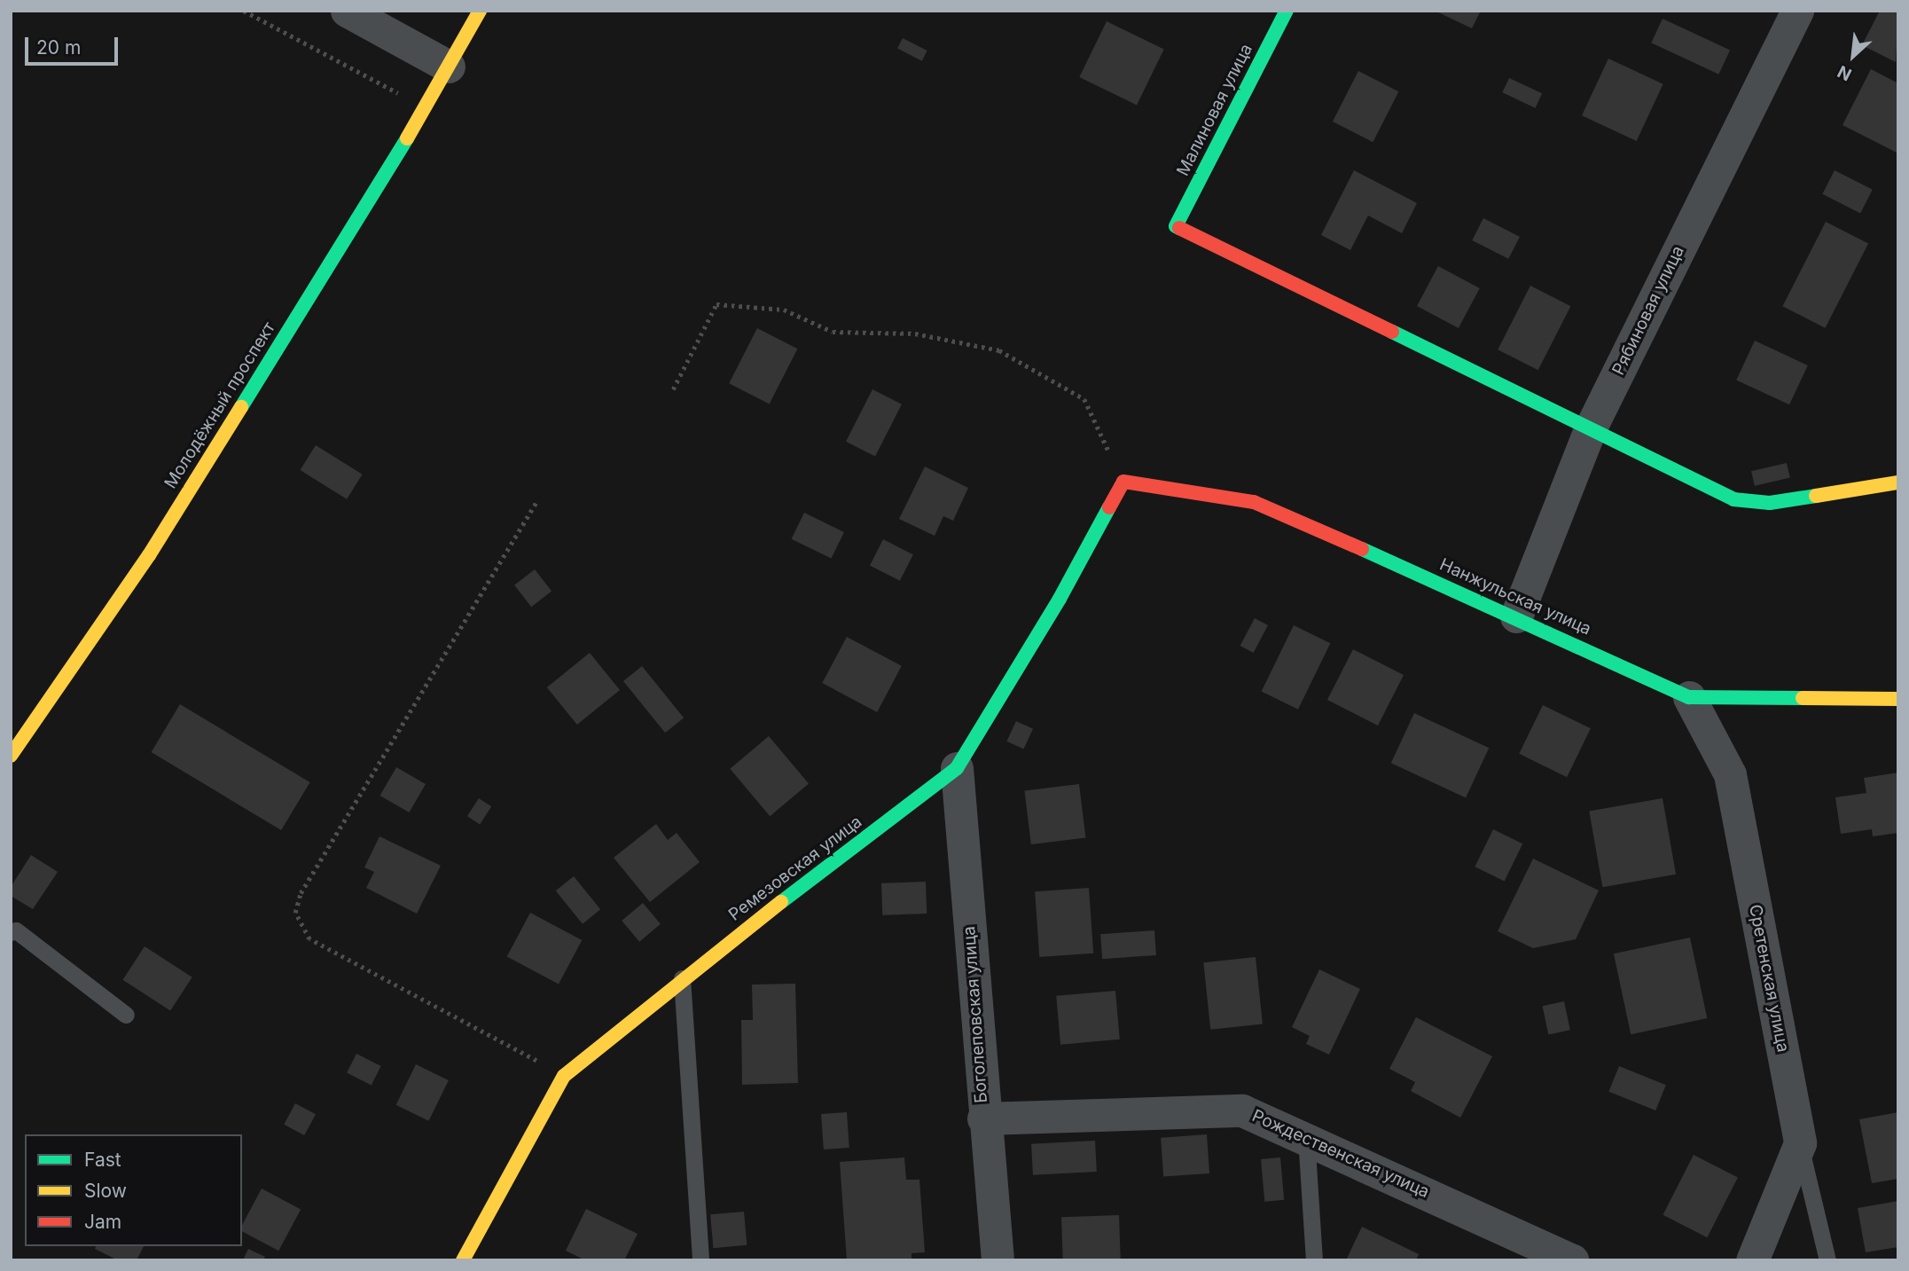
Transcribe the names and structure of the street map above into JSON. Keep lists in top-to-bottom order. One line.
{"streets":{"street":["Малиновая улица","Рябиновая улица","Молодёжный проспект","Нанжульская улица","Ремезовская улица","Сретенская улица","Боголеповская улица","Рождественская улица"]},"crossings":[["Малиновая улица","Рябиновая улица"],["Рябиновая улица","Нанжульская улица"],["Нанжульская улица","Ремезовская улица"],["Нанжульская улица","Сретенская улица"],["Ремезовская улица","Боголеповская улица"],["Боголеповская улица","Рождественская улица"]],"legend":["Fast","Slow","Jam"],"scale_bar":"20 m","north":"bottom left"}
